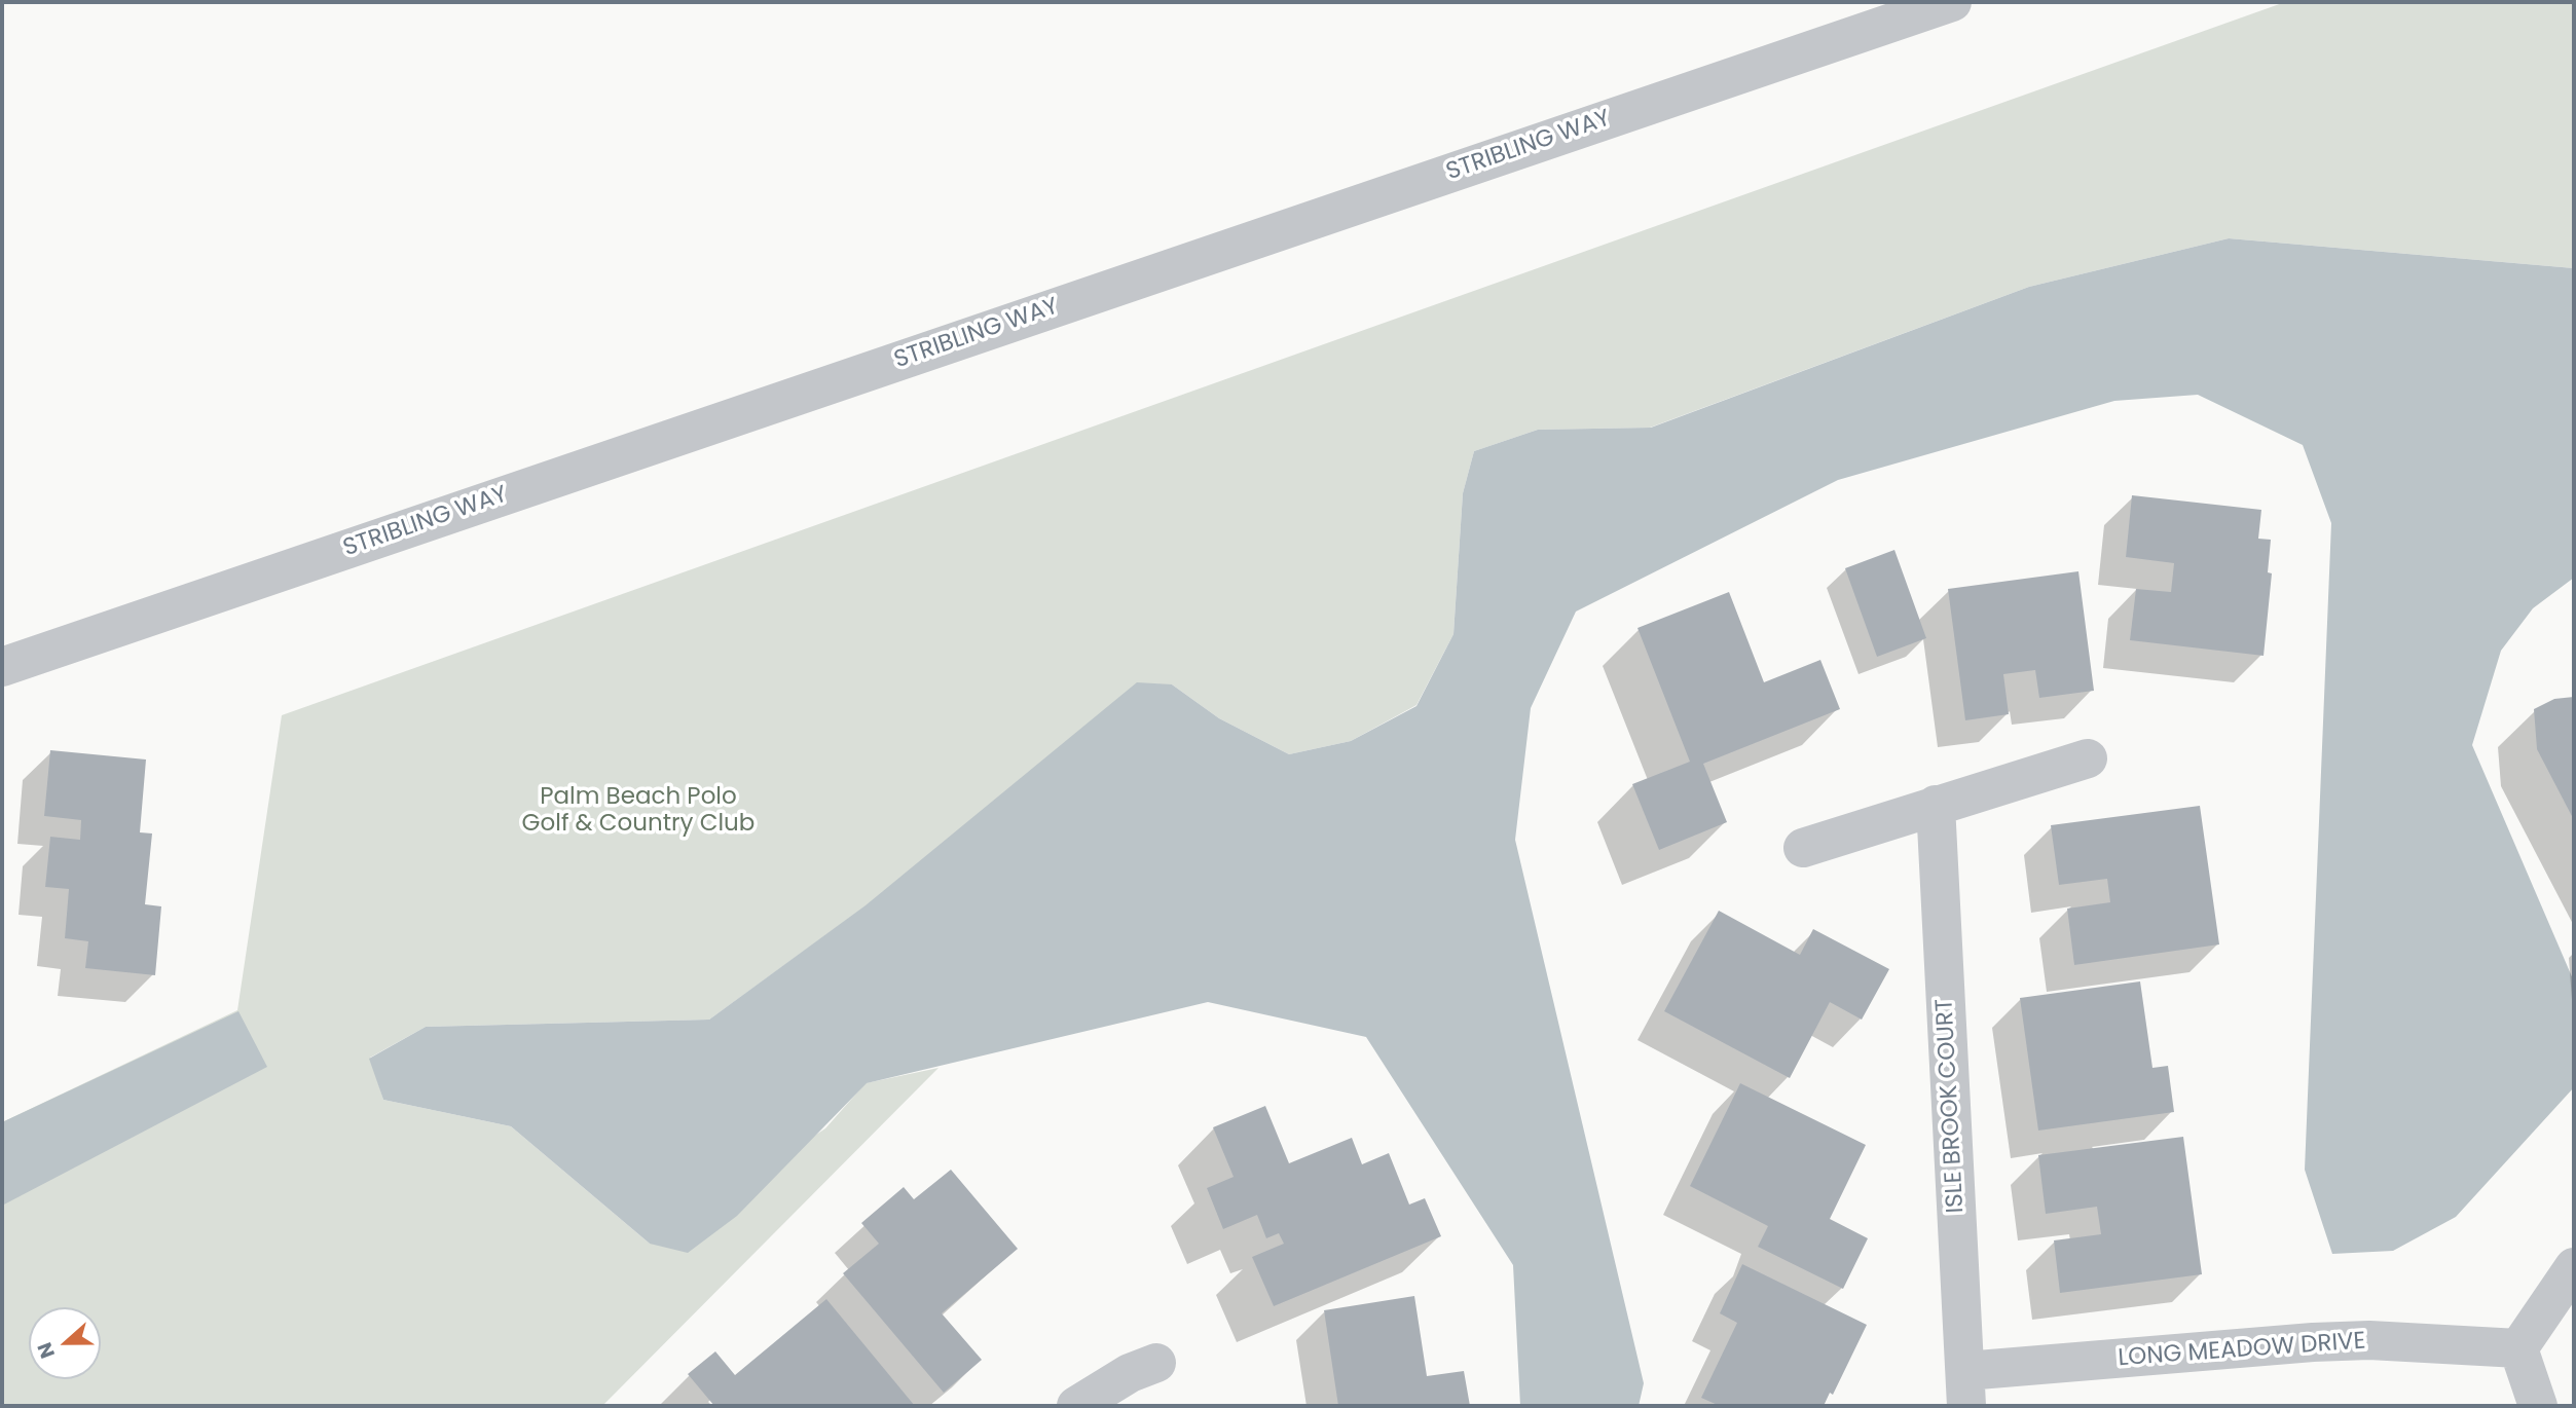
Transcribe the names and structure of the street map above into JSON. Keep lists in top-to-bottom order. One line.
{"streets":{"street":["STRIBLING WAY","ISLE BROOK COURT","LONG MEADOW DRIVE"]},"crossings":[["ISLE BROOK COURT","LONG MEADOW DRIVE"]],"parks":["Palm Beach Polo Golf & Country Club"],"north":"left"}
